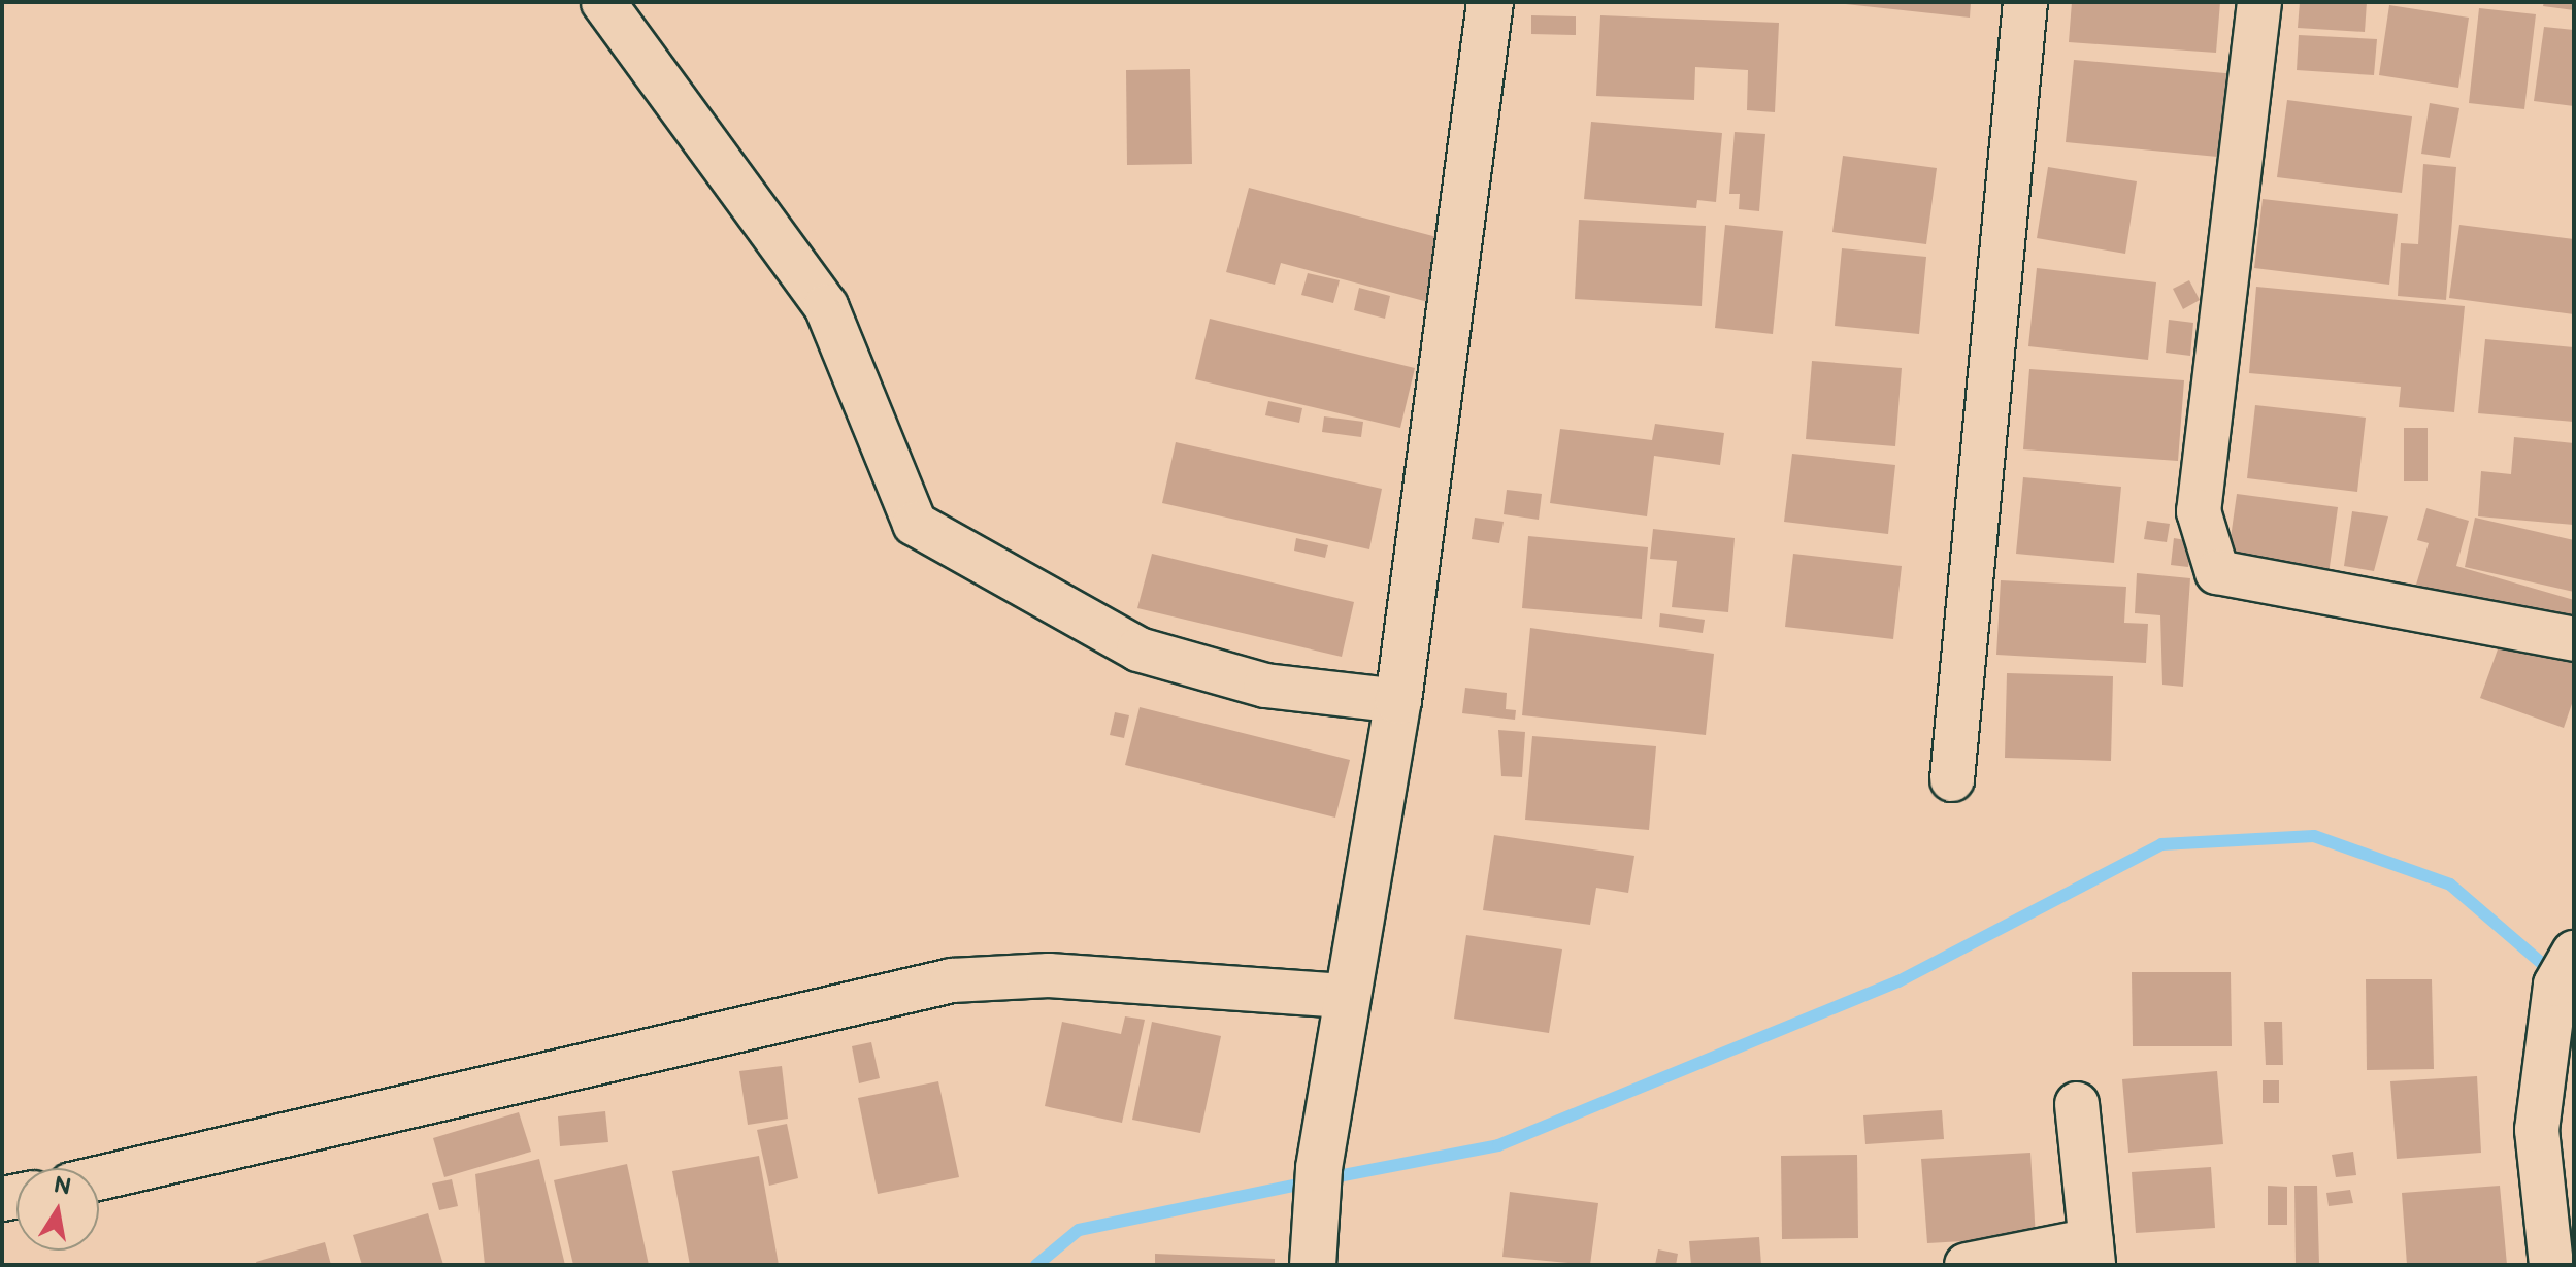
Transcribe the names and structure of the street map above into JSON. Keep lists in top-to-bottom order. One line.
{"north":"top"}
